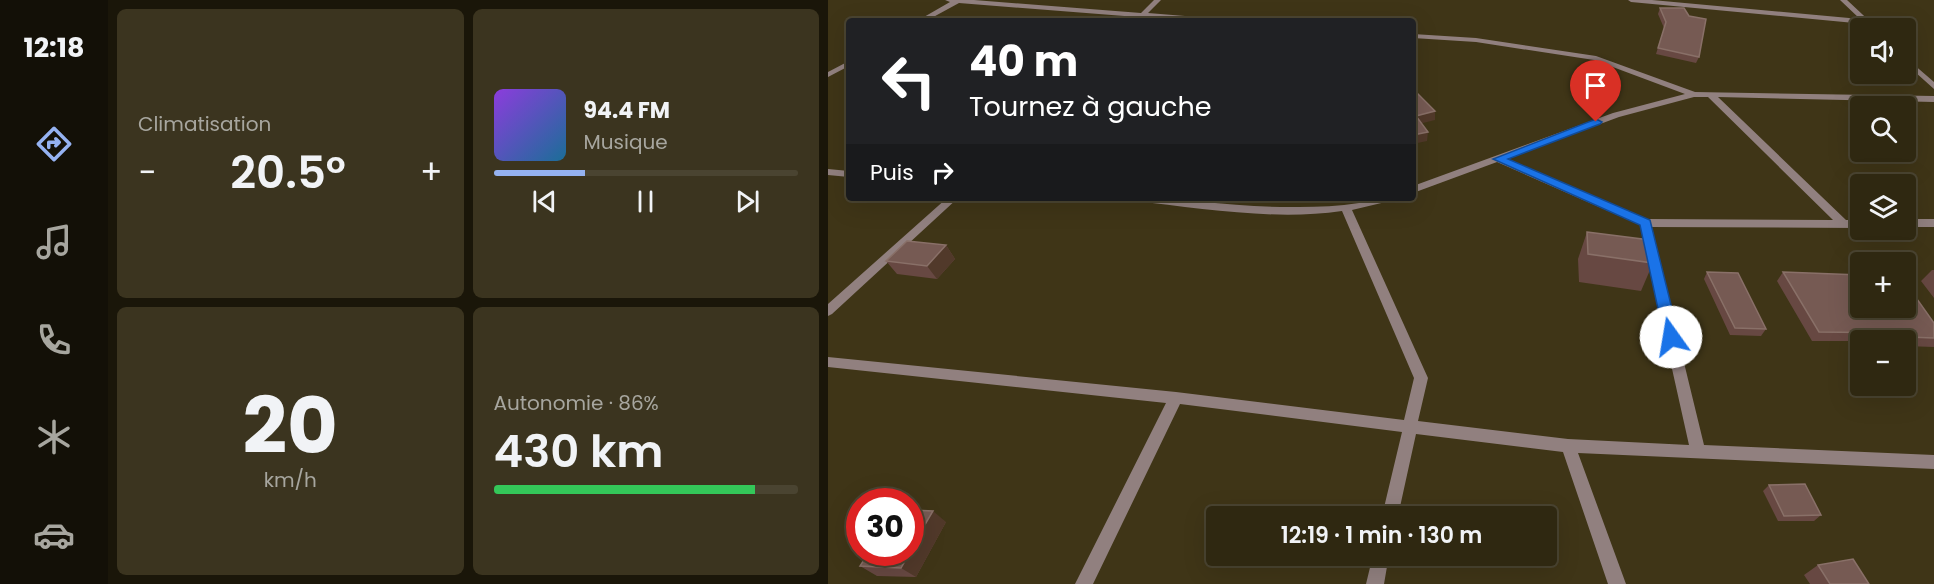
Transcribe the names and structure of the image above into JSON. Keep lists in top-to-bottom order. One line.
{"page":{"tabs":"12:18","tile":["Climatisation",["20","km/h"],["Autonomie · 86%","430 km"]],"map_buttons":["+","−"],"turn":["40 m","Tournez à gauche"],"song":["94.4 FM","Musique"],"then":"Puis","heat":["−","20.5°","+"],"limit":"30","trip":"12:19 · 1 min · 130 m"}}
